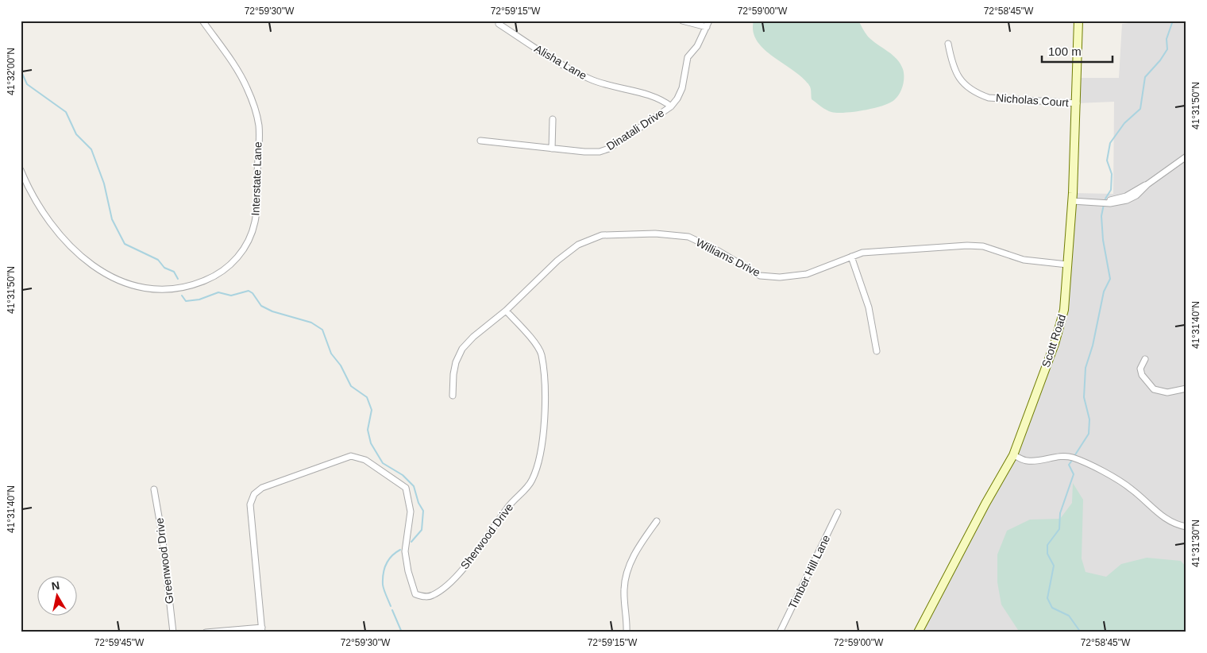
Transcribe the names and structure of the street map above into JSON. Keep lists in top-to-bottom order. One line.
{"streets":{"main road":["Scott Road"],"street":["Alisha Lane","Nicholas Court","Dinatali Drive","Interstate Lane","Williams Drive","Sherwood Drive","Greenwood Drive","Timber Hill Lane"]},"crossings":[["Alisha Lane","Dinatali Drive"],["Nicholas Court","Scott Road"],["Williams Drive","Scott Road"],["Williams Drive","Sherwood Drive"]],"scale_bar":"100 m","north":"top","coordinates":["72°59'30\"W","72°59'15\"W","72°59'00\"W","72°58'45\"W","41°32'00\"N","41°31'50\"N","41°31'40\"N","41°31'30\"N","72°59'45\"W"]}
